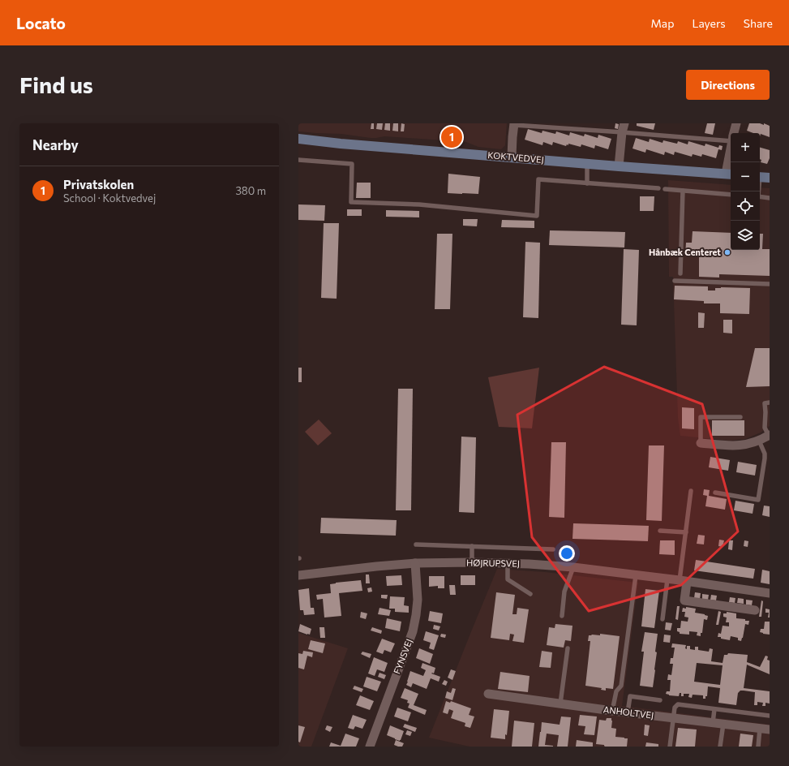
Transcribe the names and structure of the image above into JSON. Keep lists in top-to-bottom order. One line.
{"streets":{"street":["KOKTVEDVEJ","HØJRUPSVEJ","FYNSVEJ","ANHOLTVEJ"]},"crossings":[["HØJRUPSVEJ","FYNSVEJ"]],"places":["Hånbæk Centeret"],"page":{"header":"Locato","nav":["Map","Layers","Share"],"buttons":"Directions","title":"Find us","heading":"Nearby","pins":"1","map_buttons":["+","−"],"list":[{"mark":"1","name":"Privatskolen","note":"School · Koktvedvej","value":"380 m"}]}}
